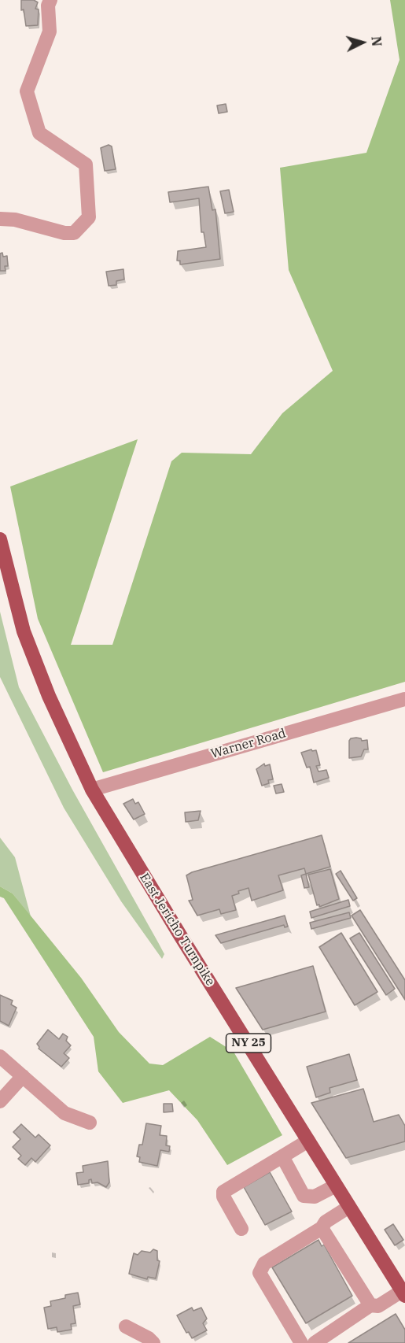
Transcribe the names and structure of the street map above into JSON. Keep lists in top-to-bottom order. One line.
{"streets":{"main road":["East Jericho Turnpike","NY 25"],"street":["Warner Road"]},"crossings":[["Warner Road","East Jericho Turnpike"]],"north":"right"}
